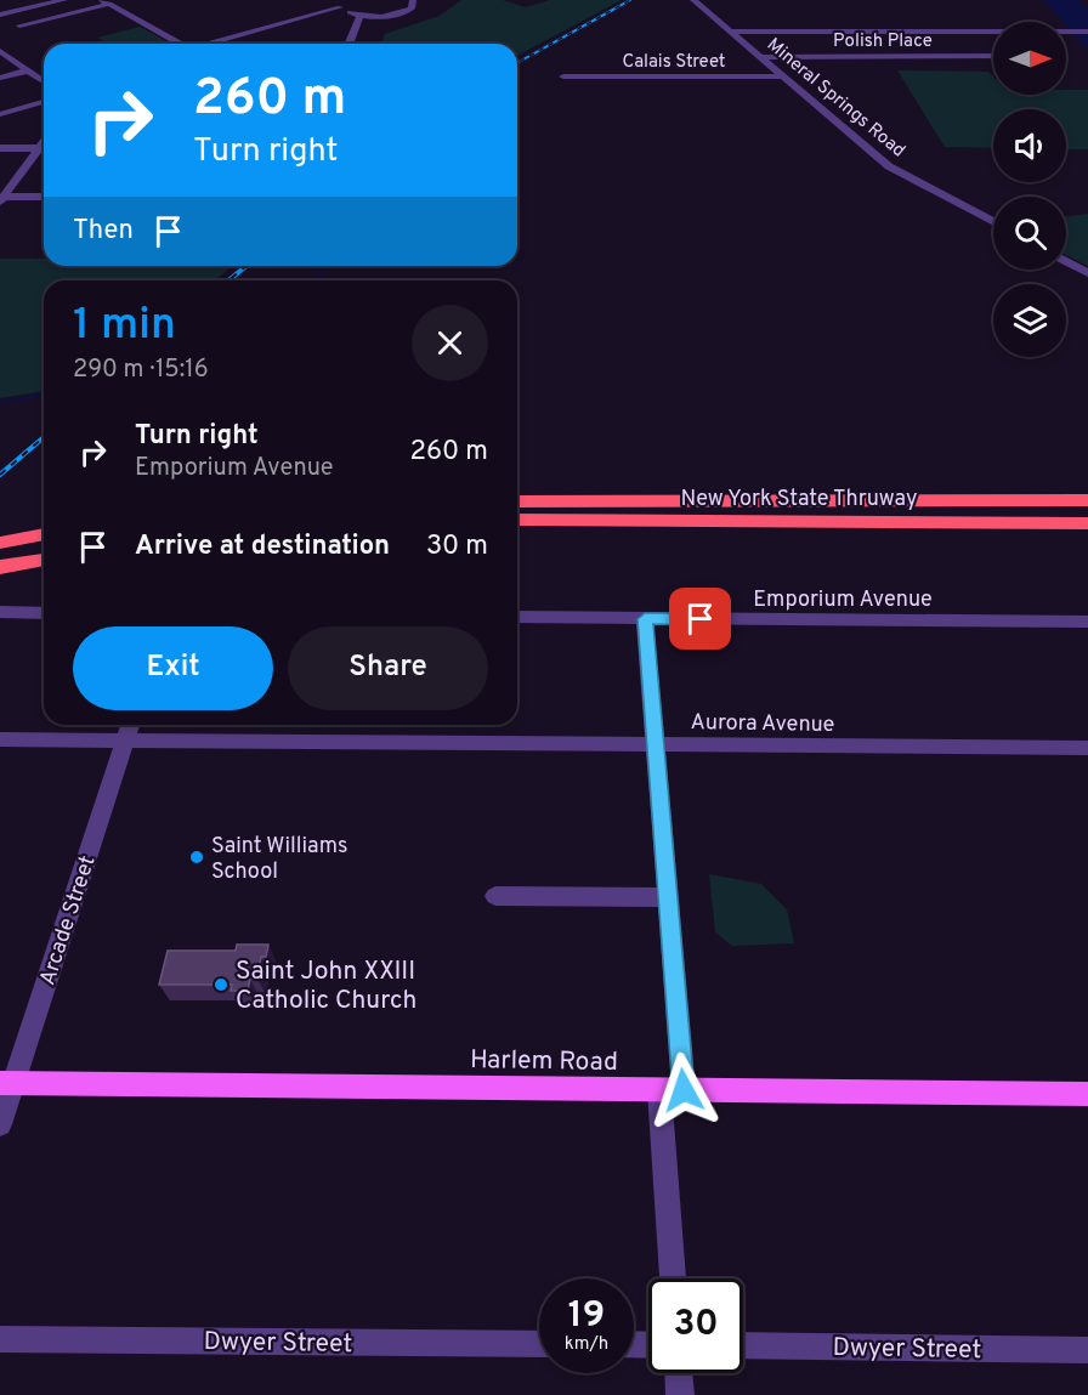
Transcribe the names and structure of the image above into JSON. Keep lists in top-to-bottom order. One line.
{"streets":{"highway":["New York State Thruway"],"main road":["Harlem Road"],"street":["Polish Place","Calais Street","Mineral Springs Road","Emporium Avenue","Aurora Avenue","Arcade Street","Dwyer Street"]},"crossings":[["Polish Place","Mineral Springs Road"],["Calais Street","Mineral Springs Road"],["Aurora Avenue","Arcade Street"],["Arcade Street","Harlem Road"]],"places":["Saint Williams School","Saint John XXIII Catholic Church"],"north":"right","page":{"turn":["260 m","Turn right"],"then":"Then","heading":["1 min","290 m · 15:16"],"list":[{"name":"Turn right","note":"Emporium Avenue","value":"260 m"},{"name":"Arrive at destination","value":"30 m"}],"buttons":["Exit","Share"],"speed":"19 km/h","limit":"30"}}
